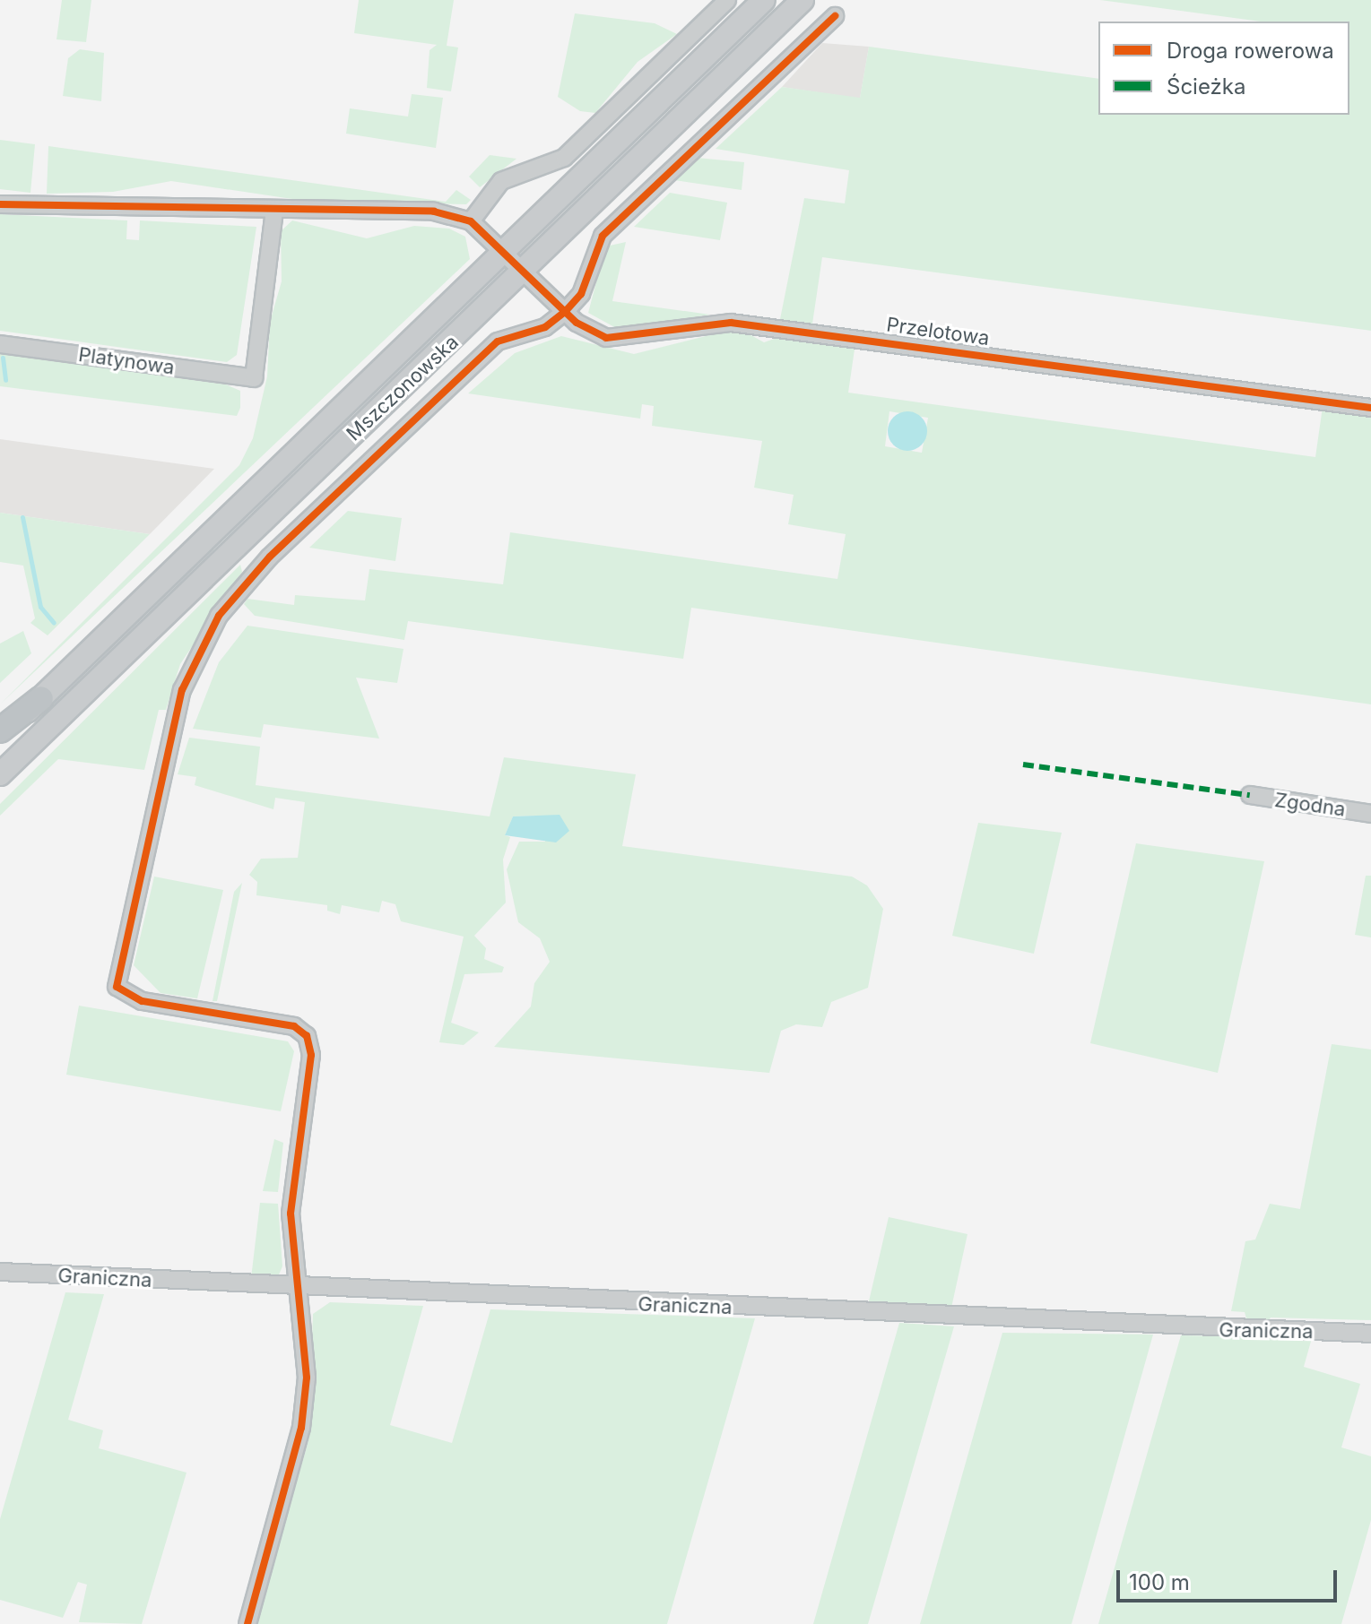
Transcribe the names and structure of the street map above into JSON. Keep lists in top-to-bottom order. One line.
{"streets":{"main road":["Mszczonowska"],"street":["Przelotowa","Platynowa","Zgodna","Graniczna"]},"crossings":[["Przelotowa","Mszczonowska"]],"legend":["Droga rowerowa","Ścieżka"],"scale_bar":"100 m"}
